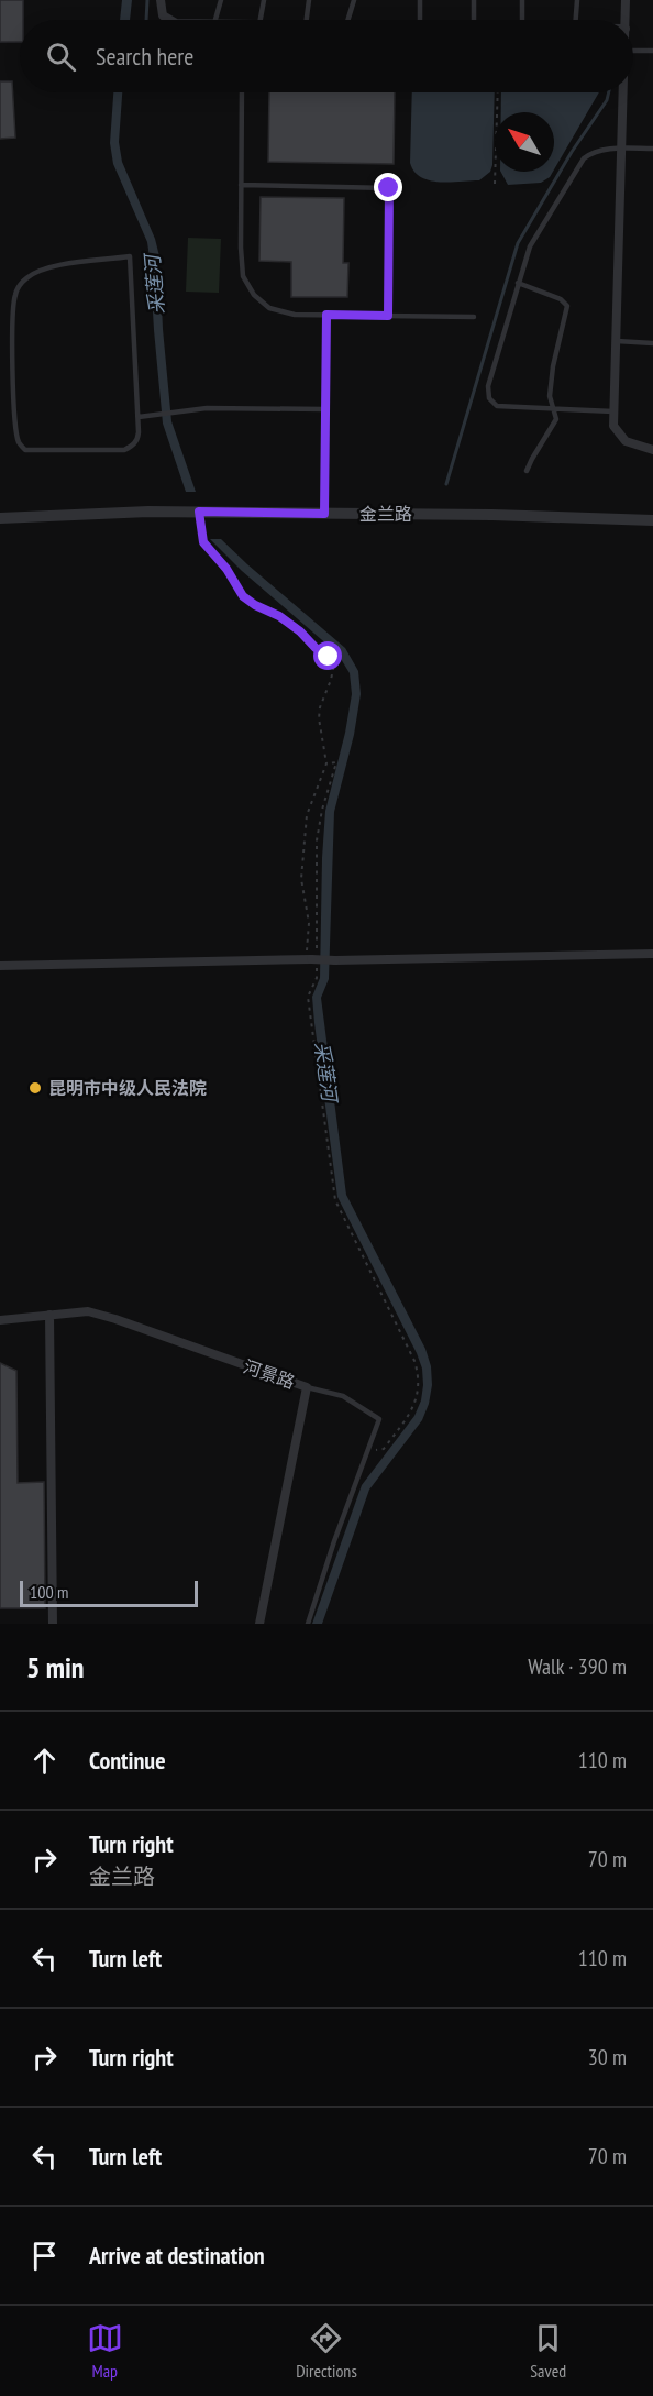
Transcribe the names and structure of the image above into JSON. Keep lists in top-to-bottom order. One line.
{"streets":{"street":["金兰路","河景路"]},"water":["采莲河"],"places":["昆明市中级人民法院"],"scale_bar":"100 m","north":"top left","page":{"search":"Search here","scale":"100 m","heading":["5 min","Walk · 390 m"],"list":[["Continue","110 m"],["Turn right","金兰路","70 m"],["Turn left","110 m"],["Turn right","30 m"],["Turn left","70 m"],"Arrive at destination"],"nav":["Map","Directions","Saved"]}}
